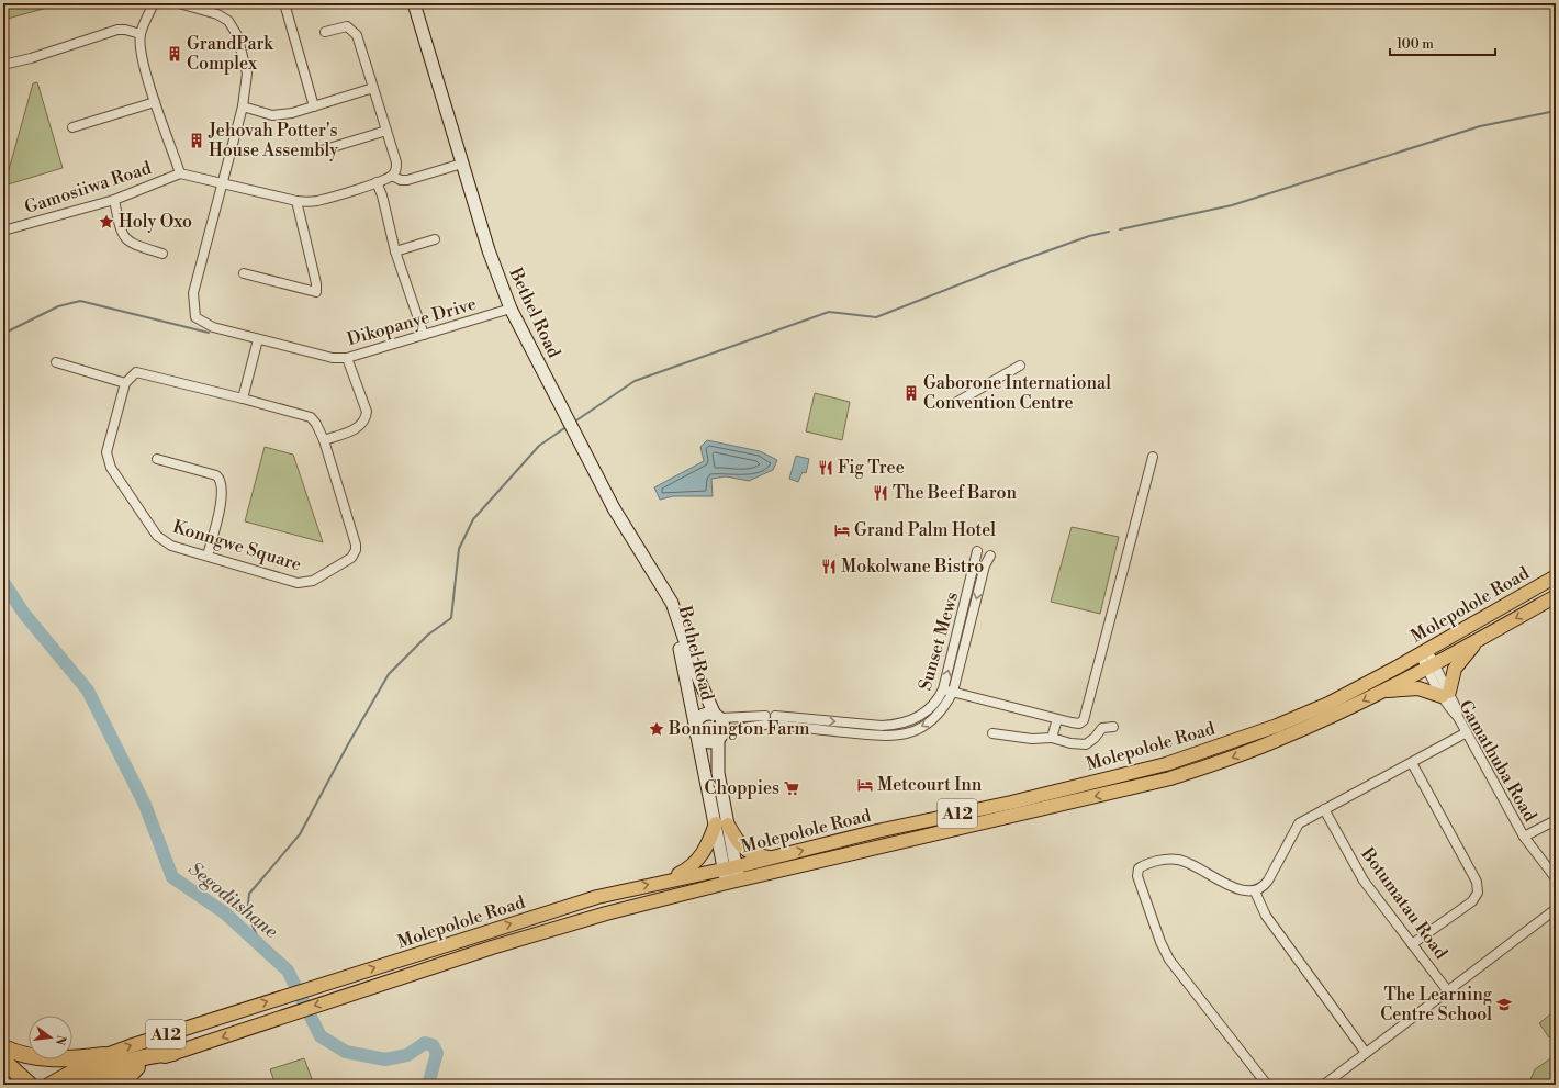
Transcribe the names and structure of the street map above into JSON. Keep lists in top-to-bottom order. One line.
{"streets":{"main road":["Molepolole Road","A12"],"street":["Gamosiiwa Road","Bethel Road","Dikopanye Drive","Konngwe Square","Sunset Mews","Gamathuba Road","Botumatau Road"]},"crossings":[["Bethel Road","Dikopanye Drive"],["Molepolole Road","Gamathuba Road"]],"water":["Segoditshane"],"places":{"building":["GrandPark Complex","Jehovah Potter's House Assembly","Gaborone International Convention Centre"],"place":["Holy Oxo","Bonnington Farm"],"restaurant":["Fig Tree","The Beef Baron","Mokolwane Bistro"],"hotel":["Grand Palm Hotel","Metcourt Inn"],"supermarket":["Choppies"],"school or university":["The Learning Centre School"]},"scale_bar":"100 m","north":"right"}
